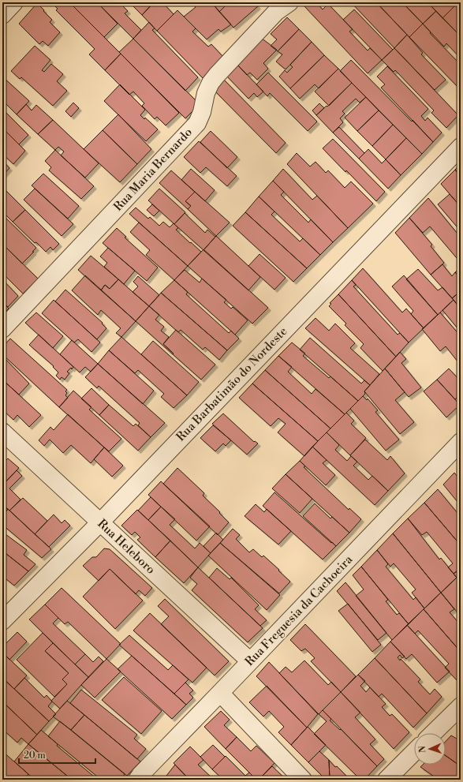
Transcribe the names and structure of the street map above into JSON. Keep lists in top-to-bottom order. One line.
{"streets":{"street":["Rua Maria Bernardo","Rua Barbatimão do Nordeste","Rua Heleboro","Rua Freguesia da Cachoeira"]},"crossings":[["Rua Barbatimão do Nordeste","Rua Heleboro"],["Rua Heleboro","Rua Freguesia da Cachoeira"]],"scale_bar":"20 m","north":"left"}
